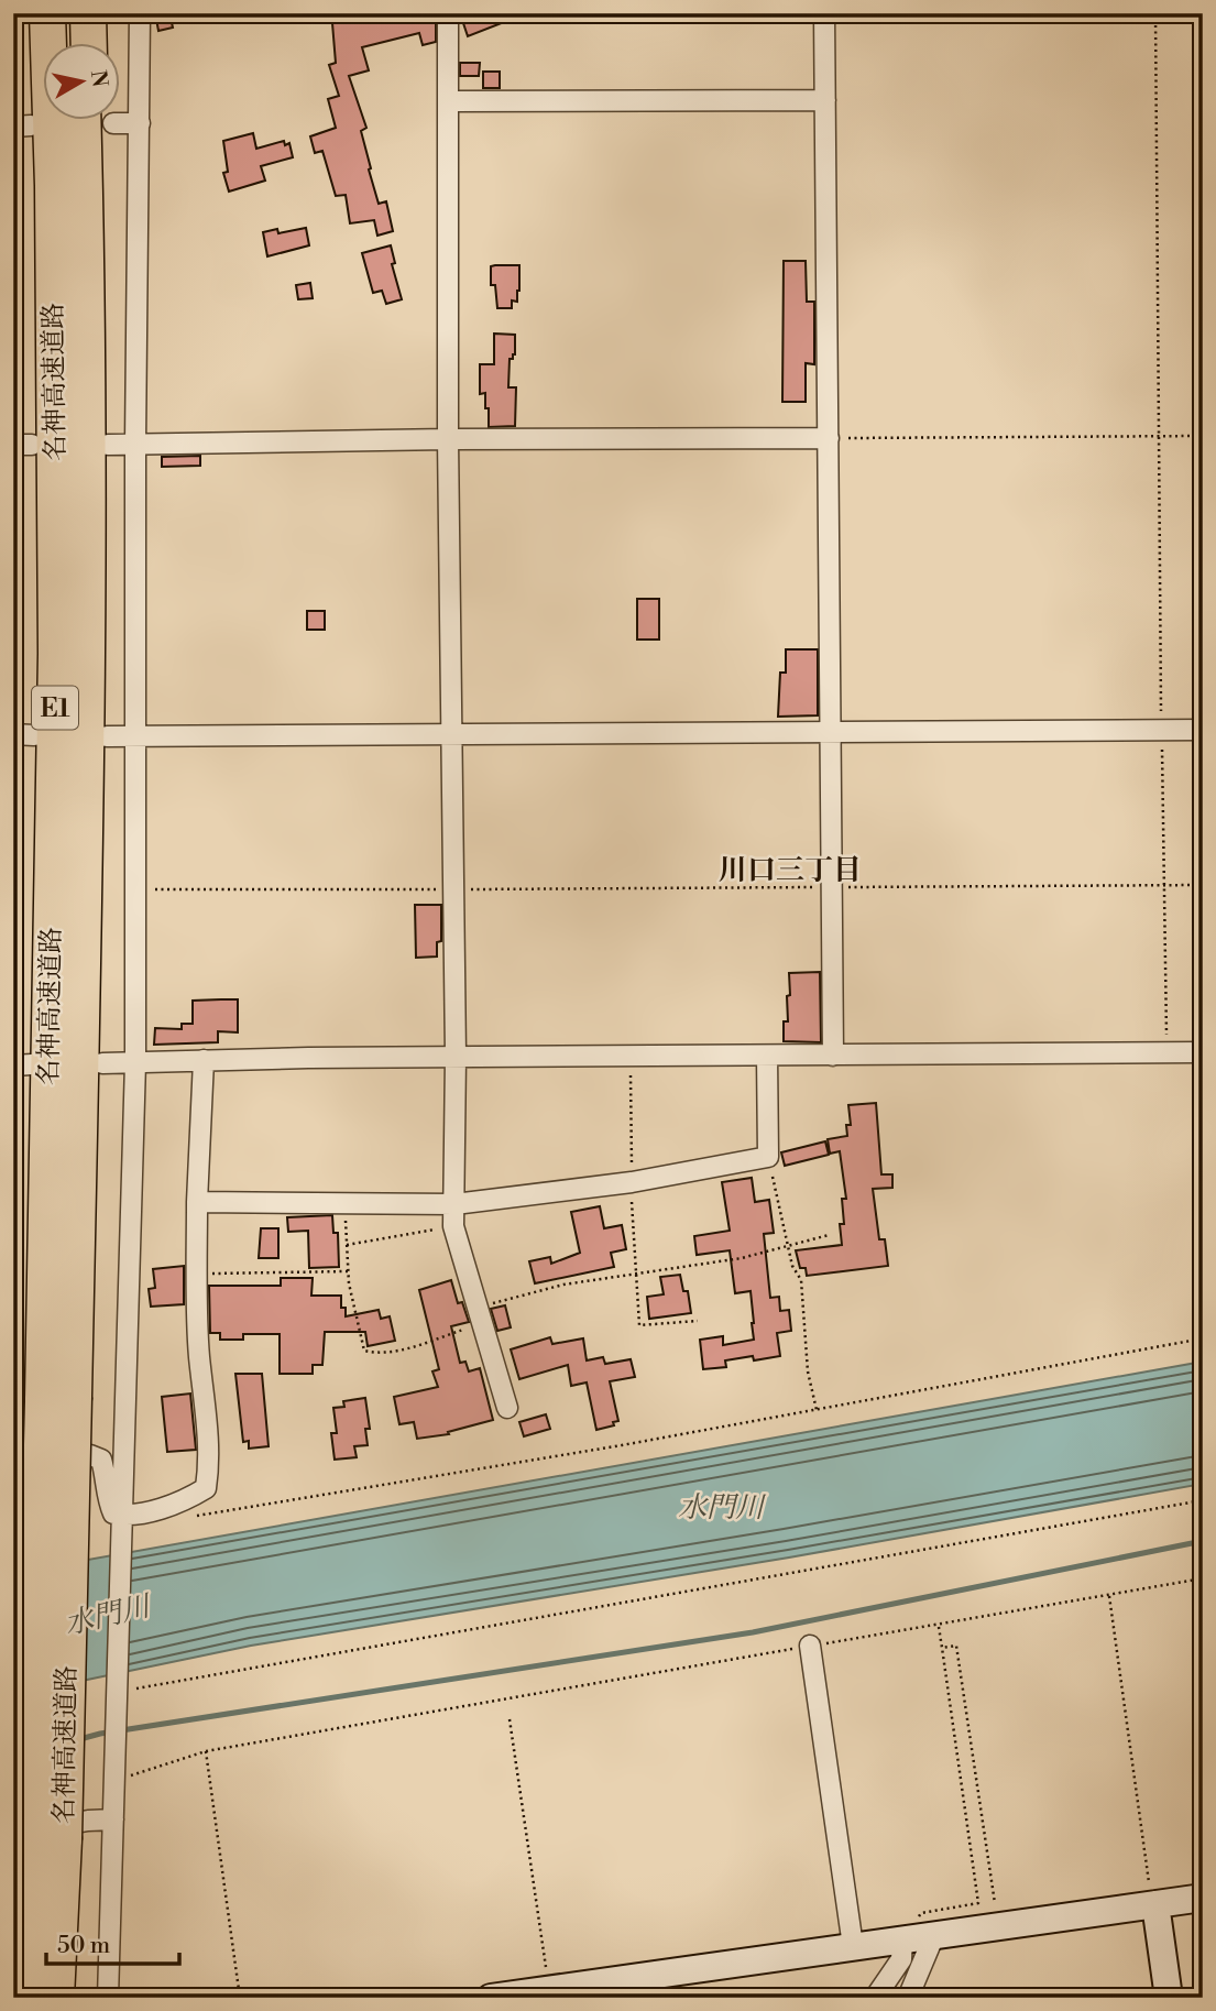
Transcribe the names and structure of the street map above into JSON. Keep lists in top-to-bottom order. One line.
{"streets":{"highway":["名神高速道路","E1"]},"districts":["川口三丁目"],"water":["水門川"],"scale_bar":"50 m","north":"right"}
